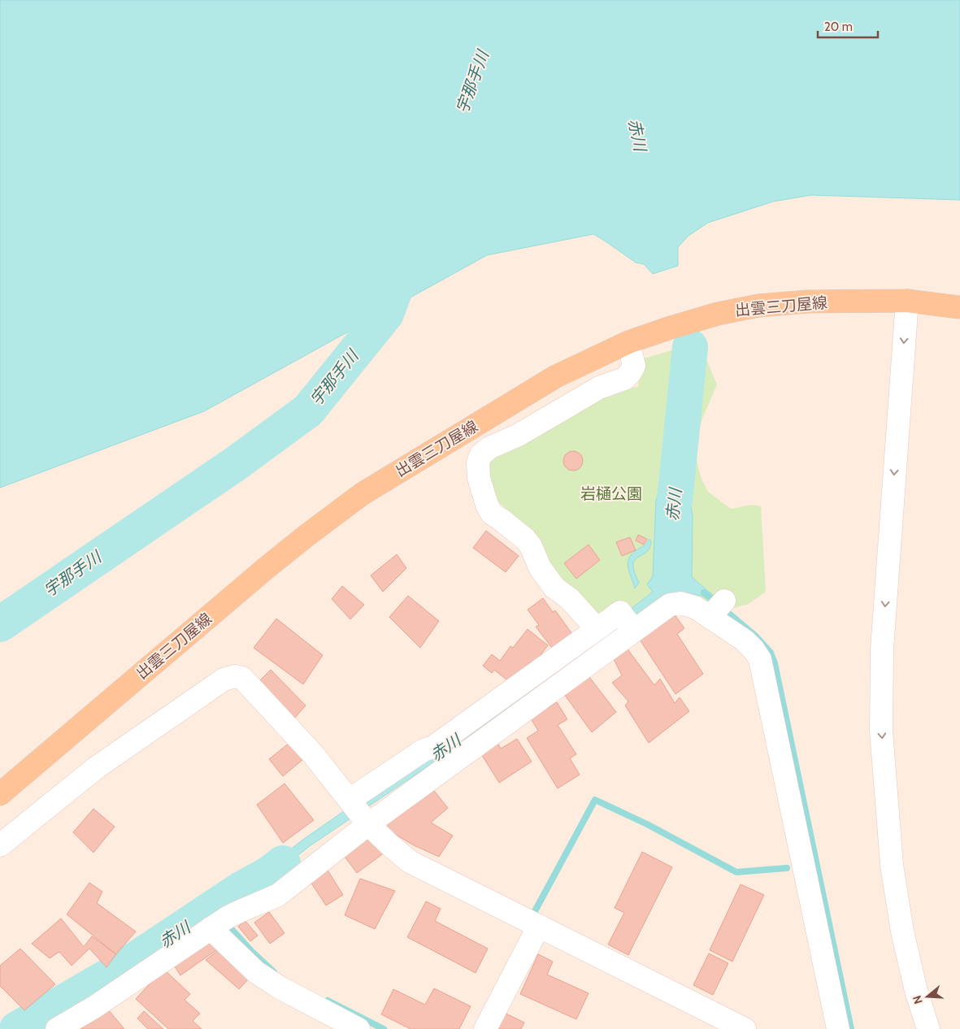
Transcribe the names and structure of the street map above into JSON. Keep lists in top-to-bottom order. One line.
{"streets":{"main road":["出雲三刀屋線"]},"water":["宇那手川","赤川"],"parks":["岩樋公園"],"scale_bar":"20 m","north":"left"}
